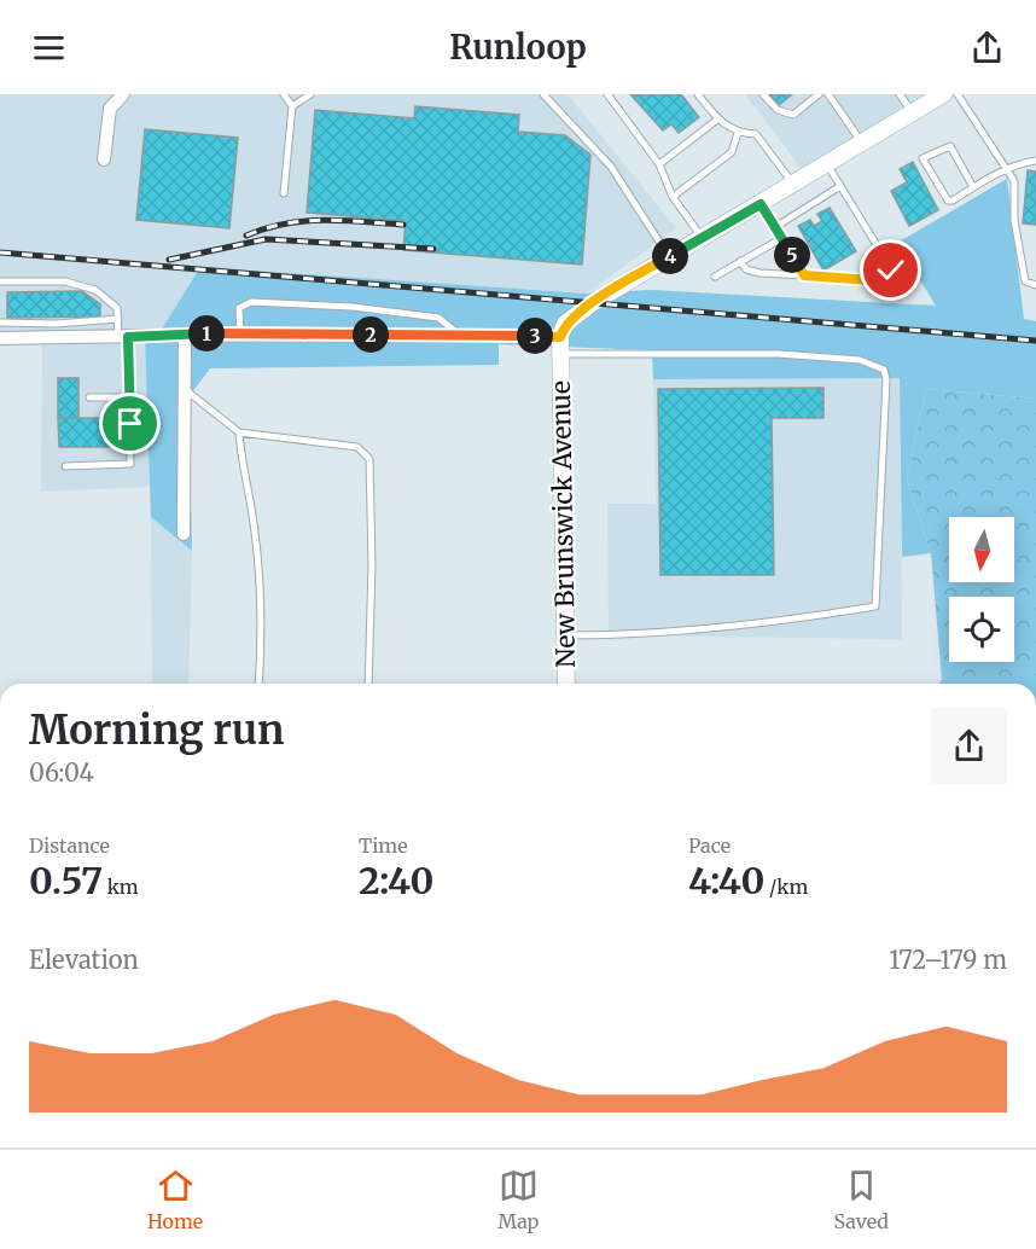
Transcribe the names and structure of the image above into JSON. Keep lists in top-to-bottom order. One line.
{"streets":{"street":["New Brunswick Avenue"]},"north":"bottom","page":{"header":"Runloop","pins":["5","4","1","2","3"],"heading":["Morning run","06:04"],"stats":[["Distance","0.57 km"],["Time","2:40"],["Pace","4:40 /km"]],"chart":["Elevation","172–179 m"],"tabs":["Home","Map","Saved"]}}
